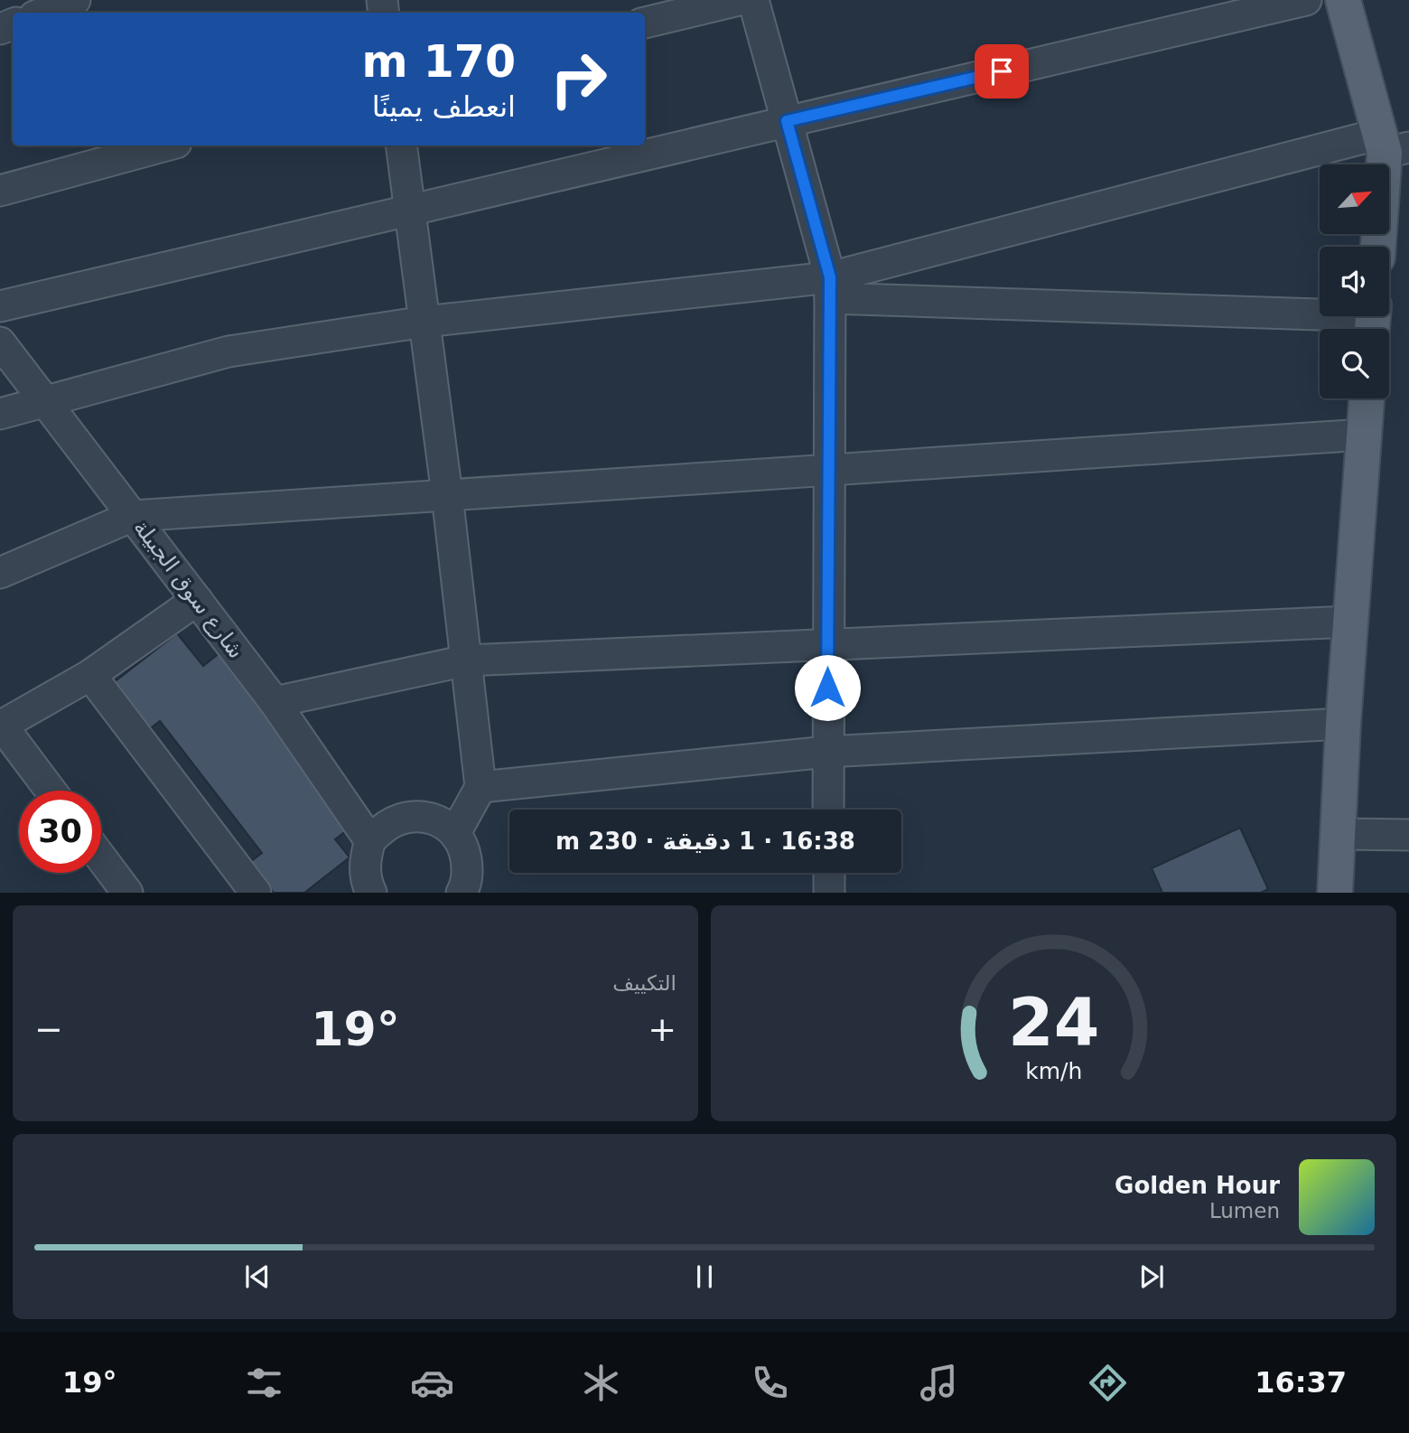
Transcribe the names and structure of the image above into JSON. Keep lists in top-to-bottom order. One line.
{"streets":{"street":["شارع سوق الجبيلة"]},"north":"top right","page":{"turn":["170 m","انعطف يمينًا"],"limit":"30","trip":"16:38 · 1 دقيقة · 230 m","tile":"التكييف","heat":["−","19°","+"],"song":["Golden Hour","Lumen"],"tabs":["16:37","19°"],"gauge":["24","km/h"]}}
